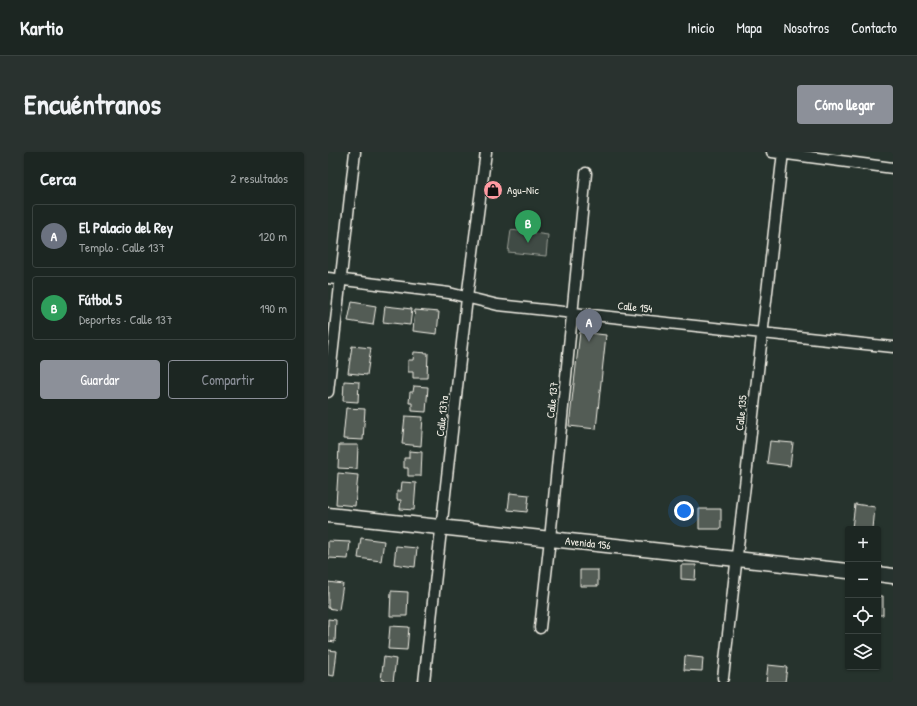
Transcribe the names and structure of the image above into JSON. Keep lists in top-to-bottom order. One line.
{"streets":{"main road":["Avenida 156"],"street":["Calle 154","Calle 137","Calle 135","Calle 137a"]},"crossings":[["Calle 154","Calle 137"],["Calle 154","Calle 135"],["Calle 154","Calle 137a"],["Calle 137","Avenida 156"],["Calle 135","Avenida 156"],["Calle 137a","Avenida 156"]],"places":{"shop":["Agu-Nic"]},"page":{"header":"Kartio","nav":["Inicio","Mapa","Nosotros","Contacto"],"title":"Encuéntranos","buttons":["Cómo llegar",["Guardar","Compartir"]],"heading":["Cerca","2 resultados"],"list":[{"mark":"A","name":"El Palacio del Rey","note":"Templo · Calle 137","value":"120 m"},{"mark":"B","name":"Fútbol 5","note":"Deportes · Calle 137","value":"190 m"}],"pins":["B","A"],"map_buttons":["+","−"]}}
